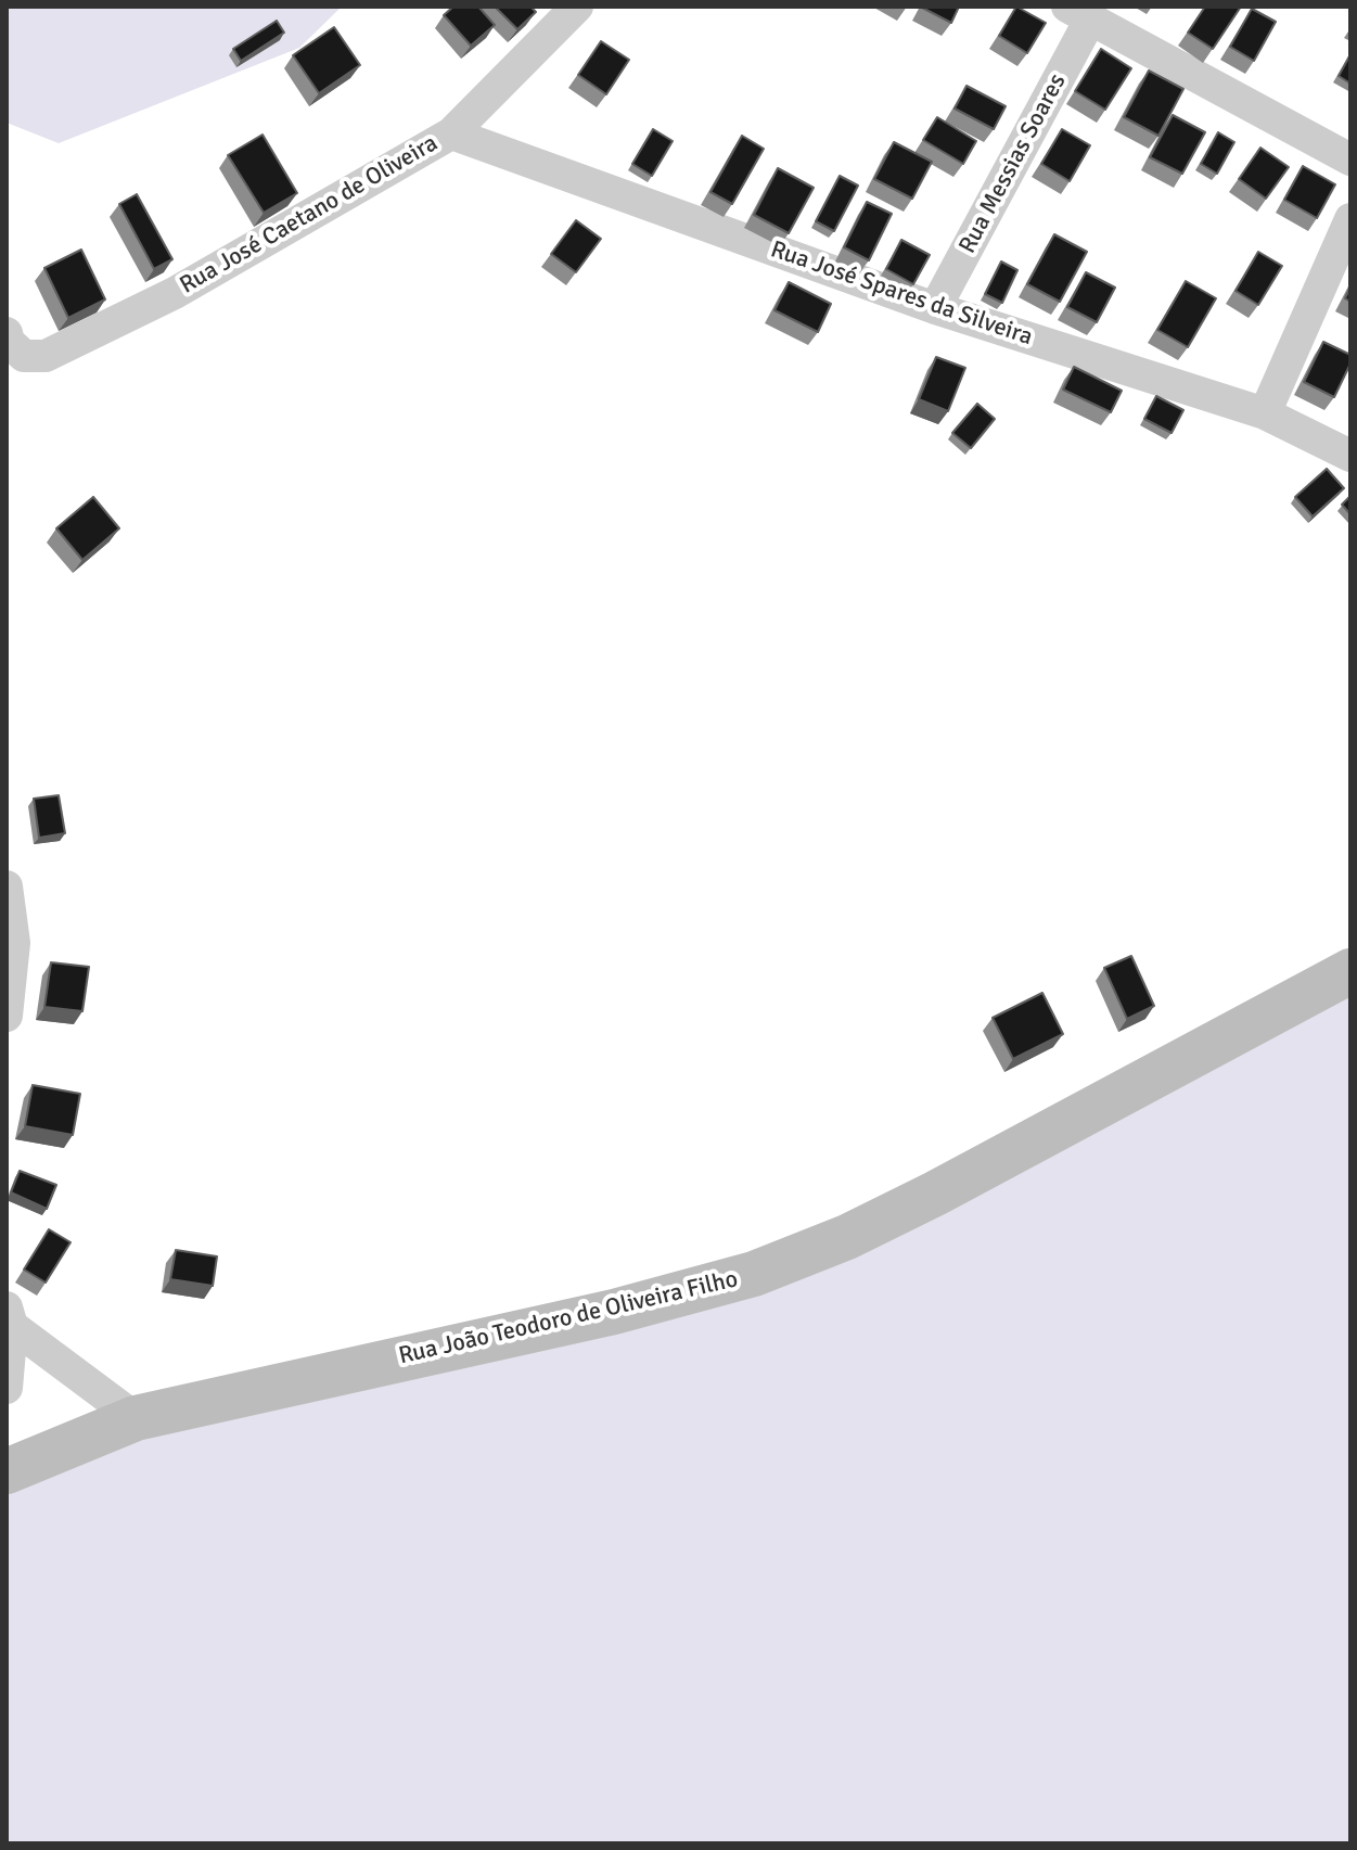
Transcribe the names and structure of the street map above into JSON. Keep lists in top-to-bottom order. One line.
{"streets":{"street":["Rua Messias Soares","Rua José Caetano de Oliveira","Rua José Spares da Silveira","Rua João Teodoro de Oliveira Filho"]},"crossings":[["Rua Messias Soares","Rua José Spares da Silveira"],["Rua José Caetano de Oliveira","Rua José Spares da Silveira"]]}
